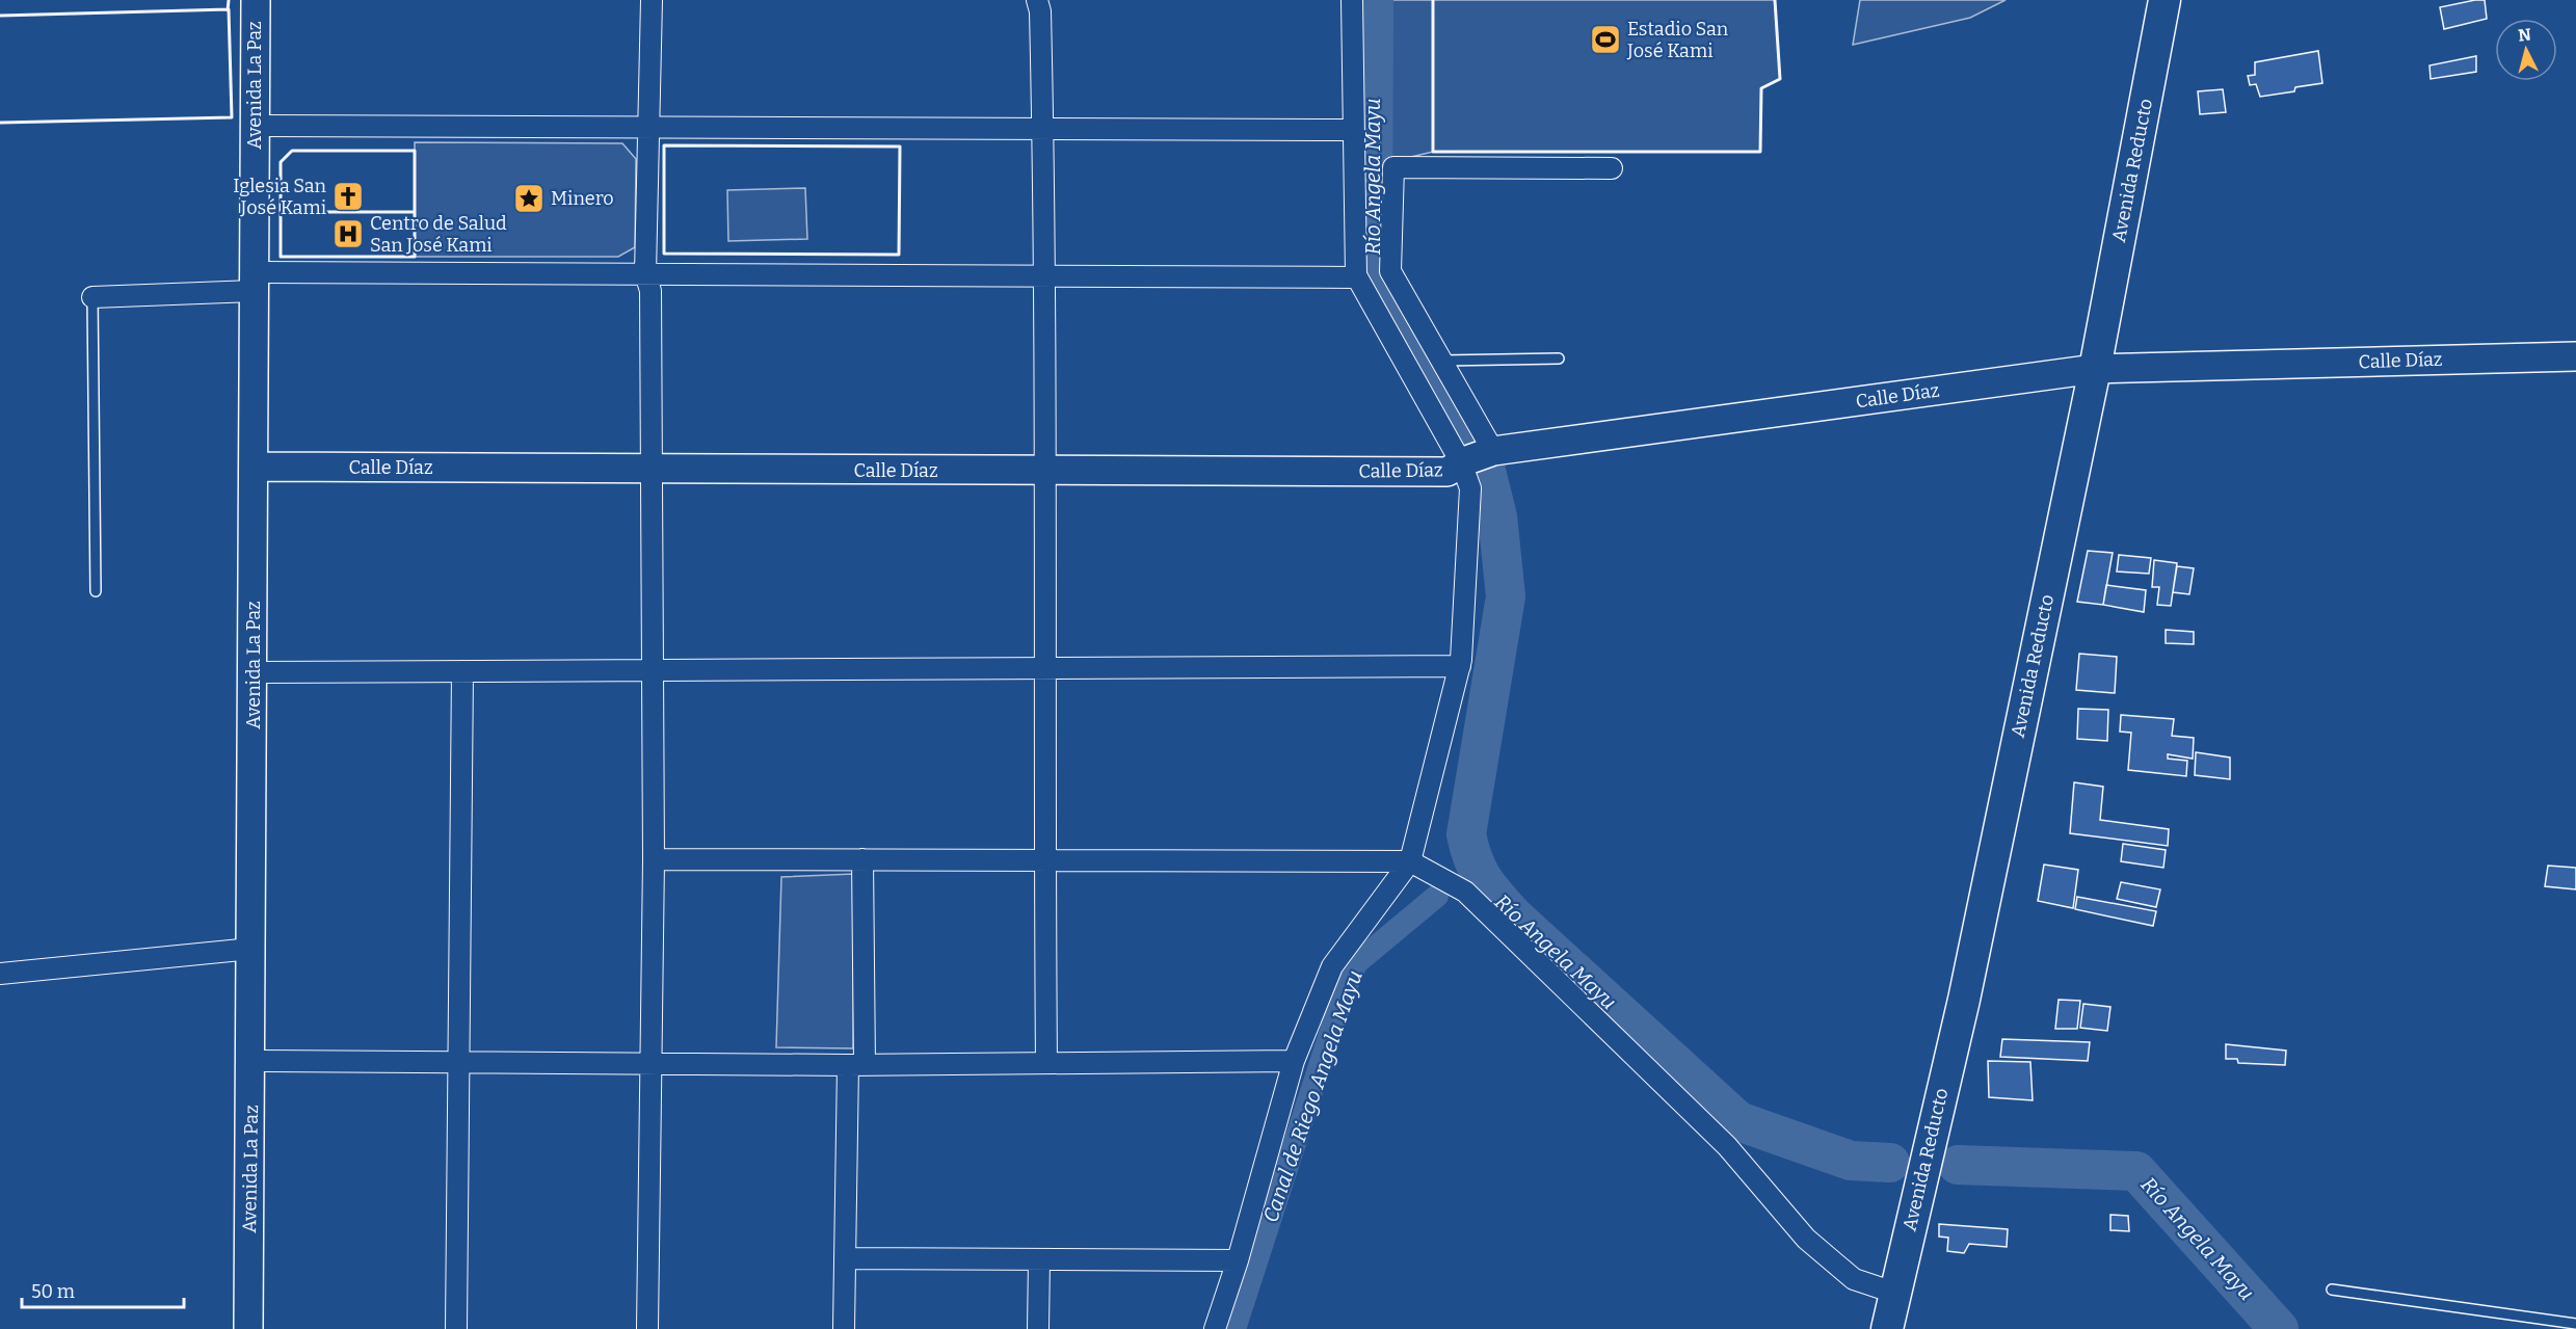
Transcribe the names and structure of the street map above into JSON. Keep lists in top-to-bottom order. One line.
{"streets":{"main road":["Avenida Reducto"],"street":["Avenida La Paz","Calle Díaz"]},"crossings":[["Avenida La Paz","Calle Díaz"],["Avenida Reducto","Calle Díaz"]],"water":["Río Angela Mayu","Canal de Riego Angela Mayu"],"places":{"sports":["Estadio San José Kami"],"church":["Iglesia San José Kami"],"place":["Minero"],"hospital":["Centro de Salud San José Kami"]},"scale_bar":"50 m","north":"top"}
